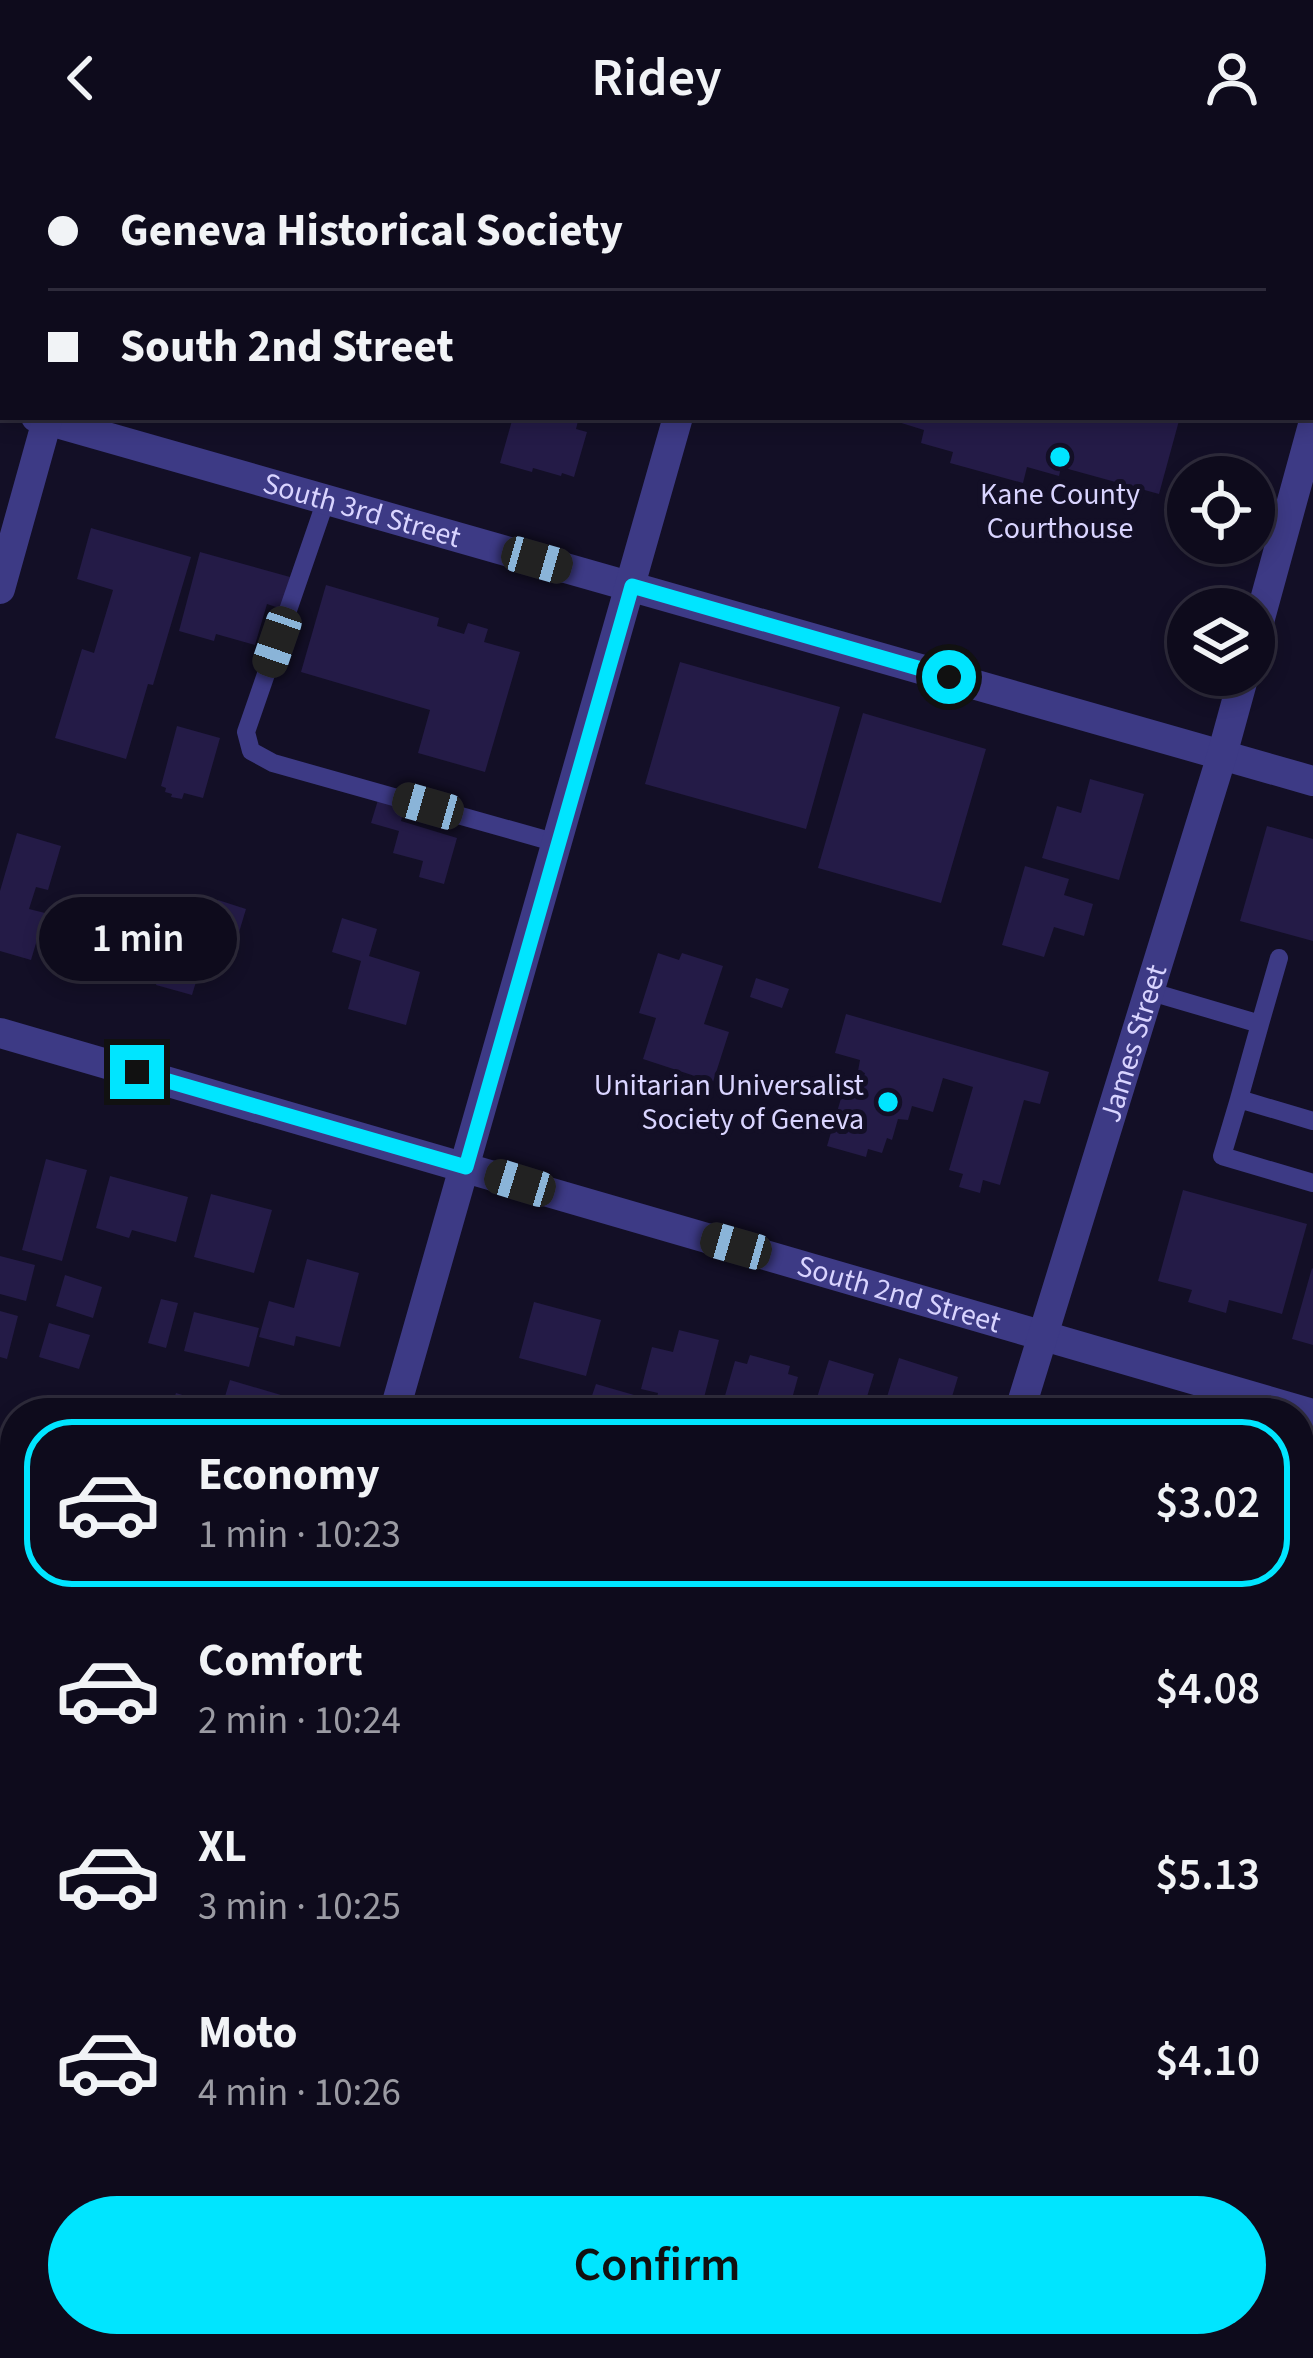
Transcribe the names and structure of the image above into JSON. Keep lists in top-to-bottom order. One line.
{"streets":{"street":["South 3rd Street","James Street","South 2nd Street"]},"crossings":[["South 3rd Street","James Street"],["James Street","South 2nd Street"]],"places":["Kane County Courthouse","Unitarian Universalist Society of Geneva"],"page":{"header":"Ridey","banner":["Geneva Historical Society","South 2nd Street"],"bubble":"1 min","list":[{"name":"Economy","note":"1 min · 10:23","value":"$3.02"},{"name":"Comfort","note":"2 min · 10:24","value":"$4.08"},{"name":"XL","note":"3 min · 10:25","value":"$5.13"},{"name":"Moto","note":"4 min · 10:26","value":"$4.10"}],"buttons":"Confirm"}}
